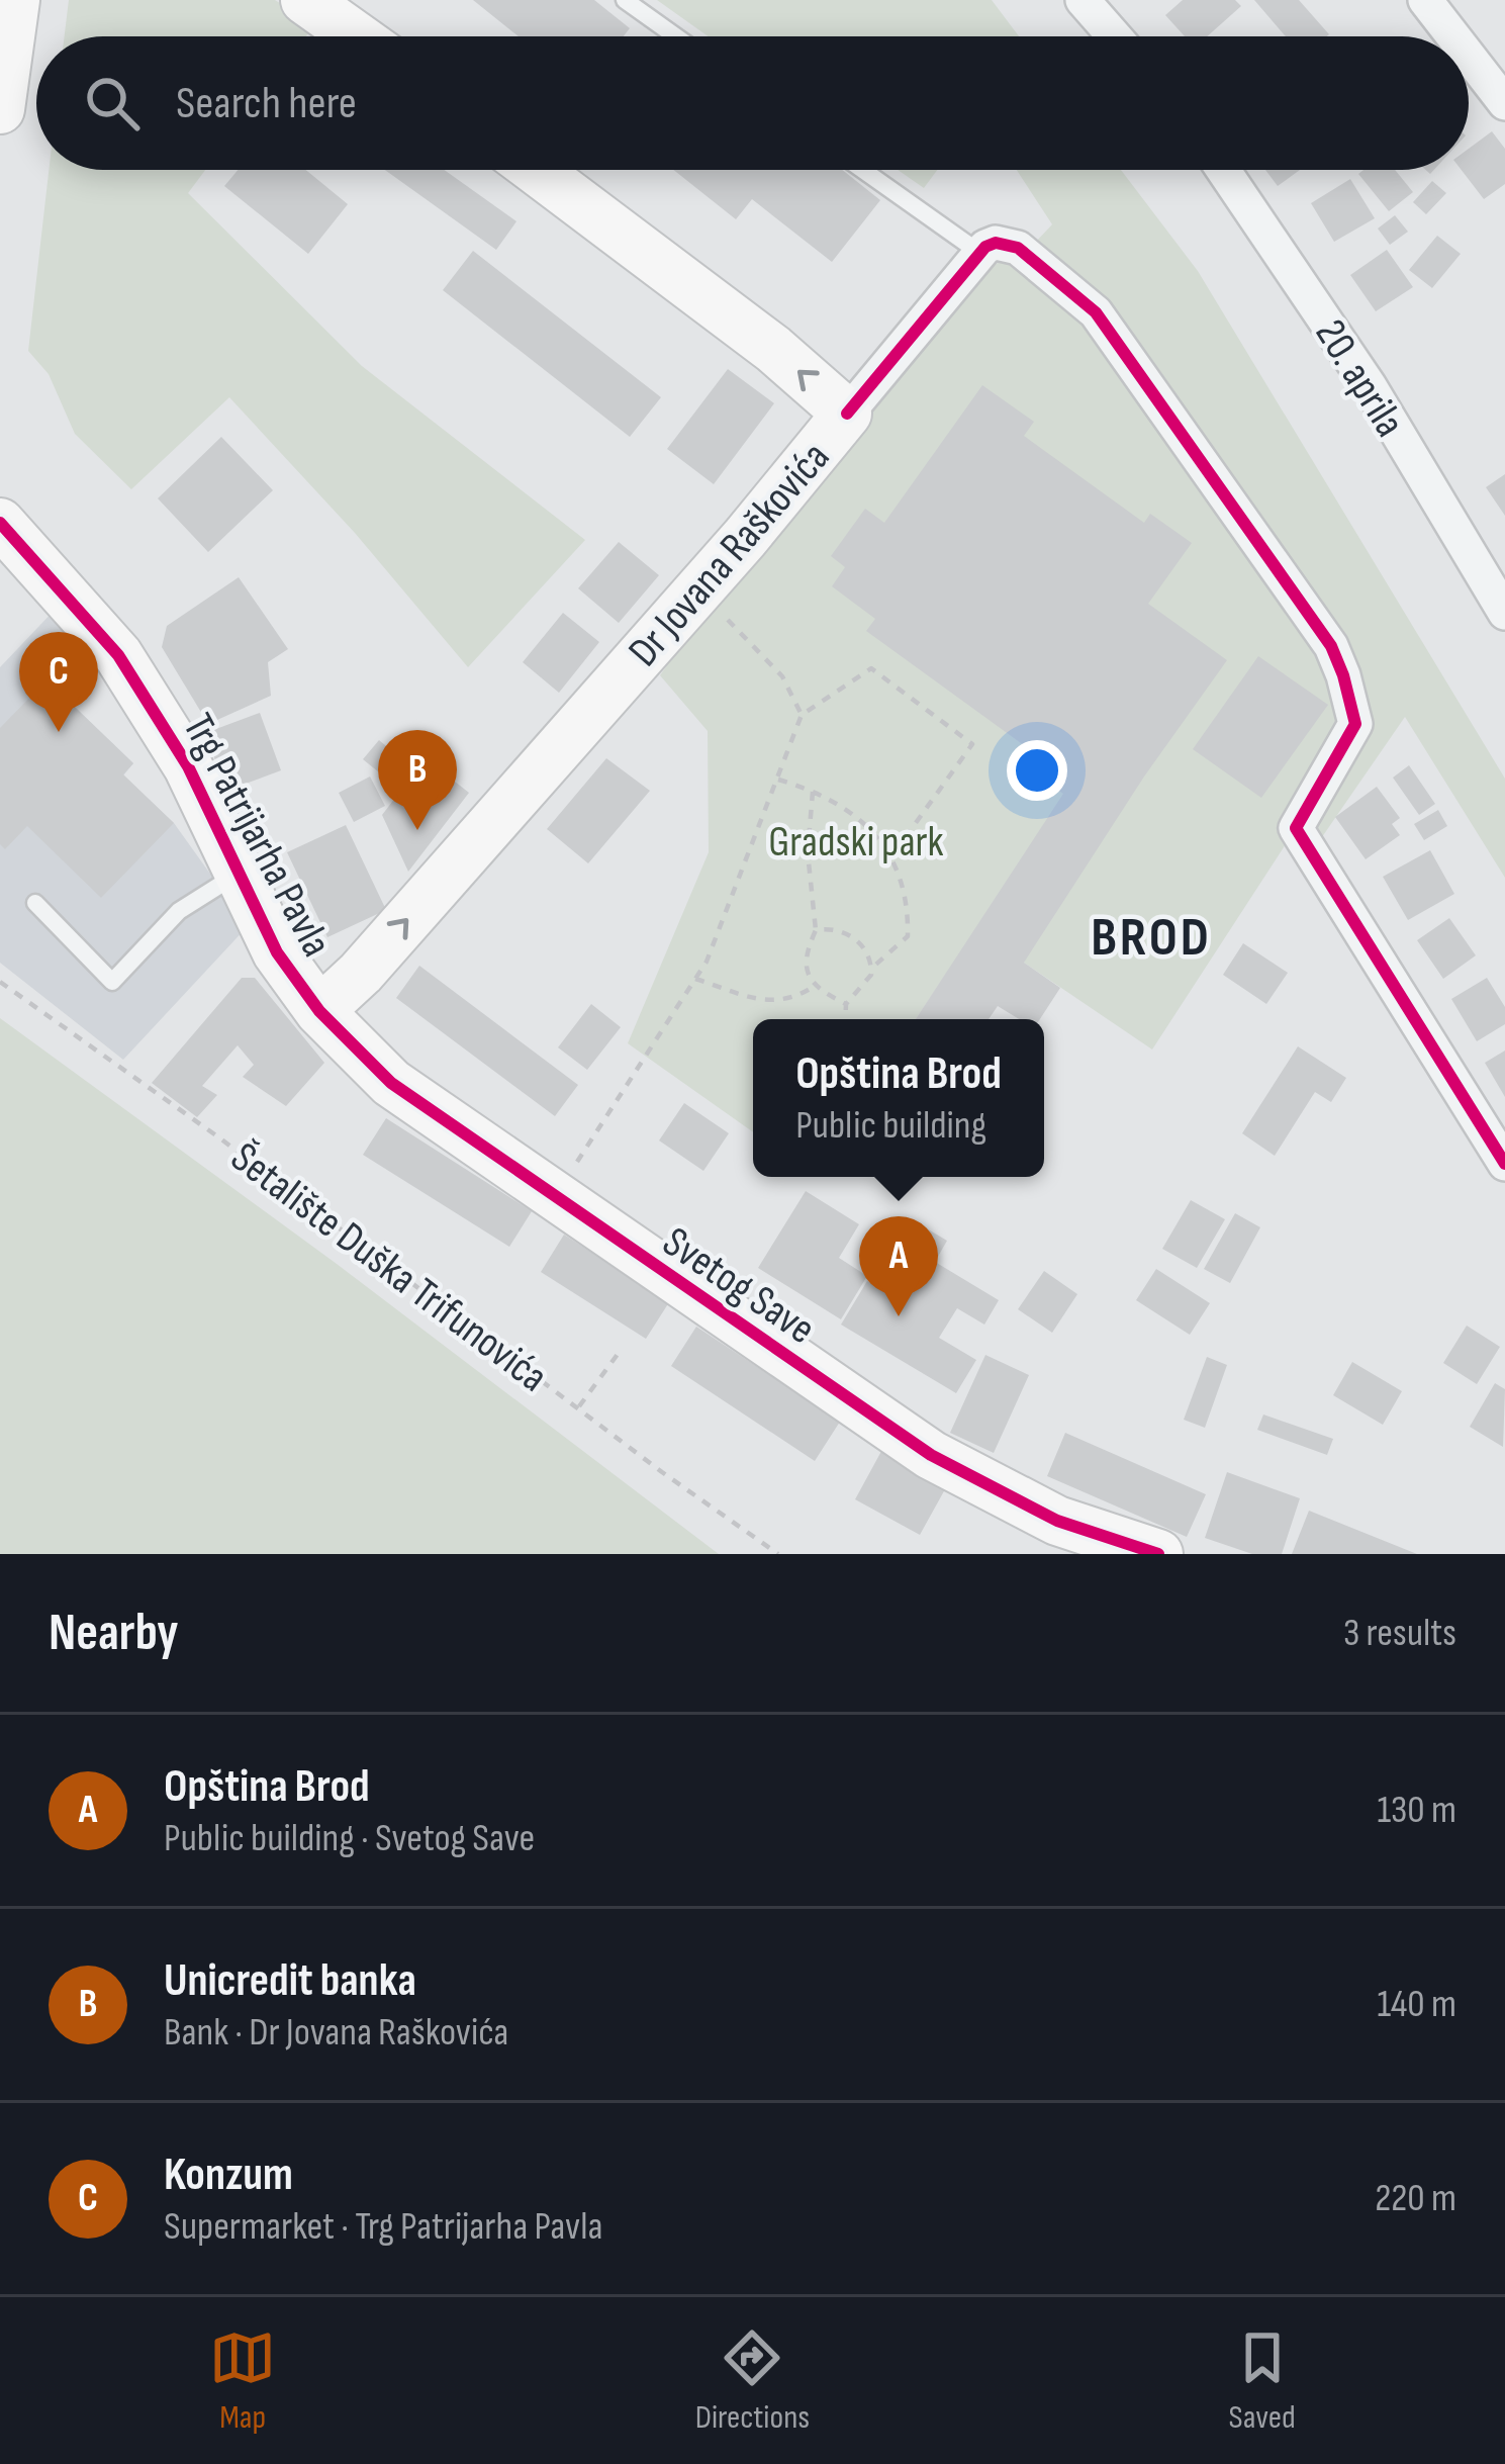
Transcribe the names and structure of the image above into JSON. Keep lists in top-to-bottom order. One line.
{"streets":{"street":["20. aprila","Dr Jovana Raškovića","Trg Patrijarha Pavla","Svetog Save"],"path":["Šetalište Duška Trifunovića"]},"crossings":[["Dr Jovana Raškovića","Trg Patrijarha Pavla"],["Dr Jovana Raškovića","Svetog Save"],["Trg Patrijarha Pavla","Svetog Save"]],"districts":["BROD"],"parks":["Gradski park"],"page":{"search":"Search here","pins":["C","B","A"],"popup":["Opština Brod","Public building"],"heading":["Nearby","3 results"],"list":[{"mark":"A","name":"Opština Brod","note":"Public building · Svetog Save","value":"130 m"},{"mark":"B","name":"Unicredit banka","note":"Bank · Dr Jovana Raškovića","value":"140 m"},{"mark":"C","name":"Konzum","note":"Supermarket · Trg Patrijarha Pavla","value":"220 m"}],"nav":["Map","Directions","Saved"]}}
